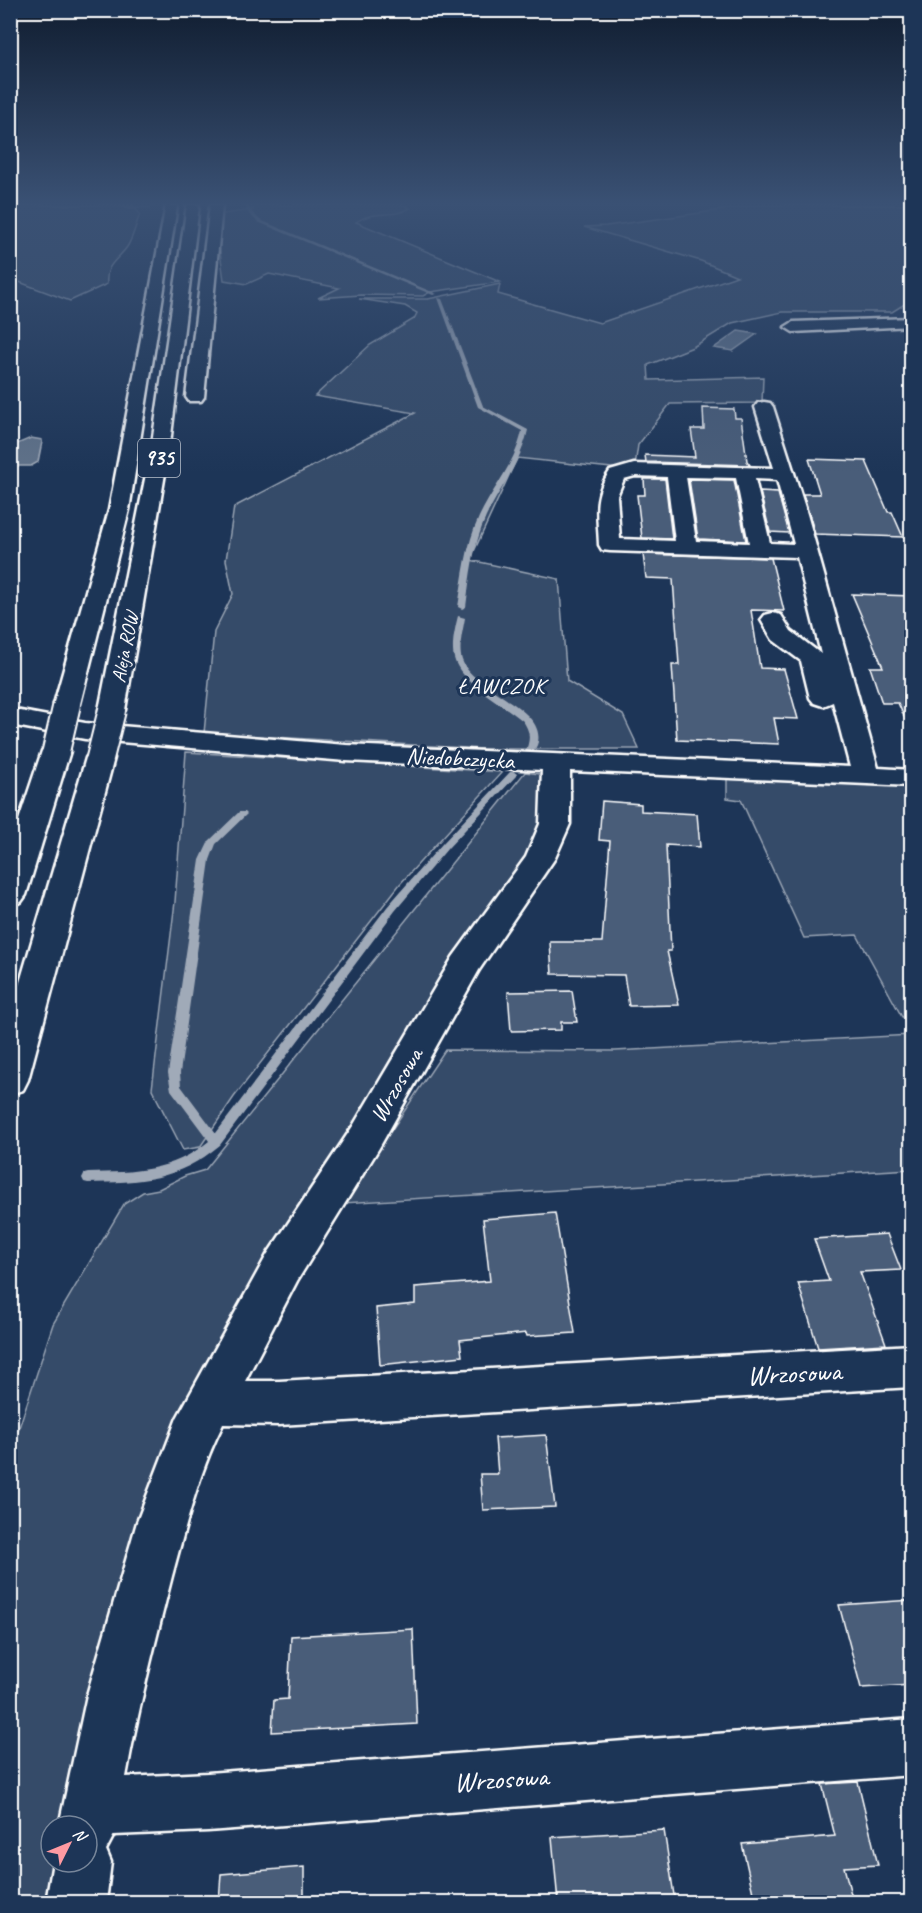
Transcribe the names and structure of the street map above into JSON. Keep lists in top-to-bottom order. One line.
{"streets":{"main road":["935","Aleja ROW","Niedobczycka","Wrzosowa"]},"crossings":[["Niedobczycka","Wrzosowa"]],"districts":["ŁAWCZOK"],"north":"top right"}
